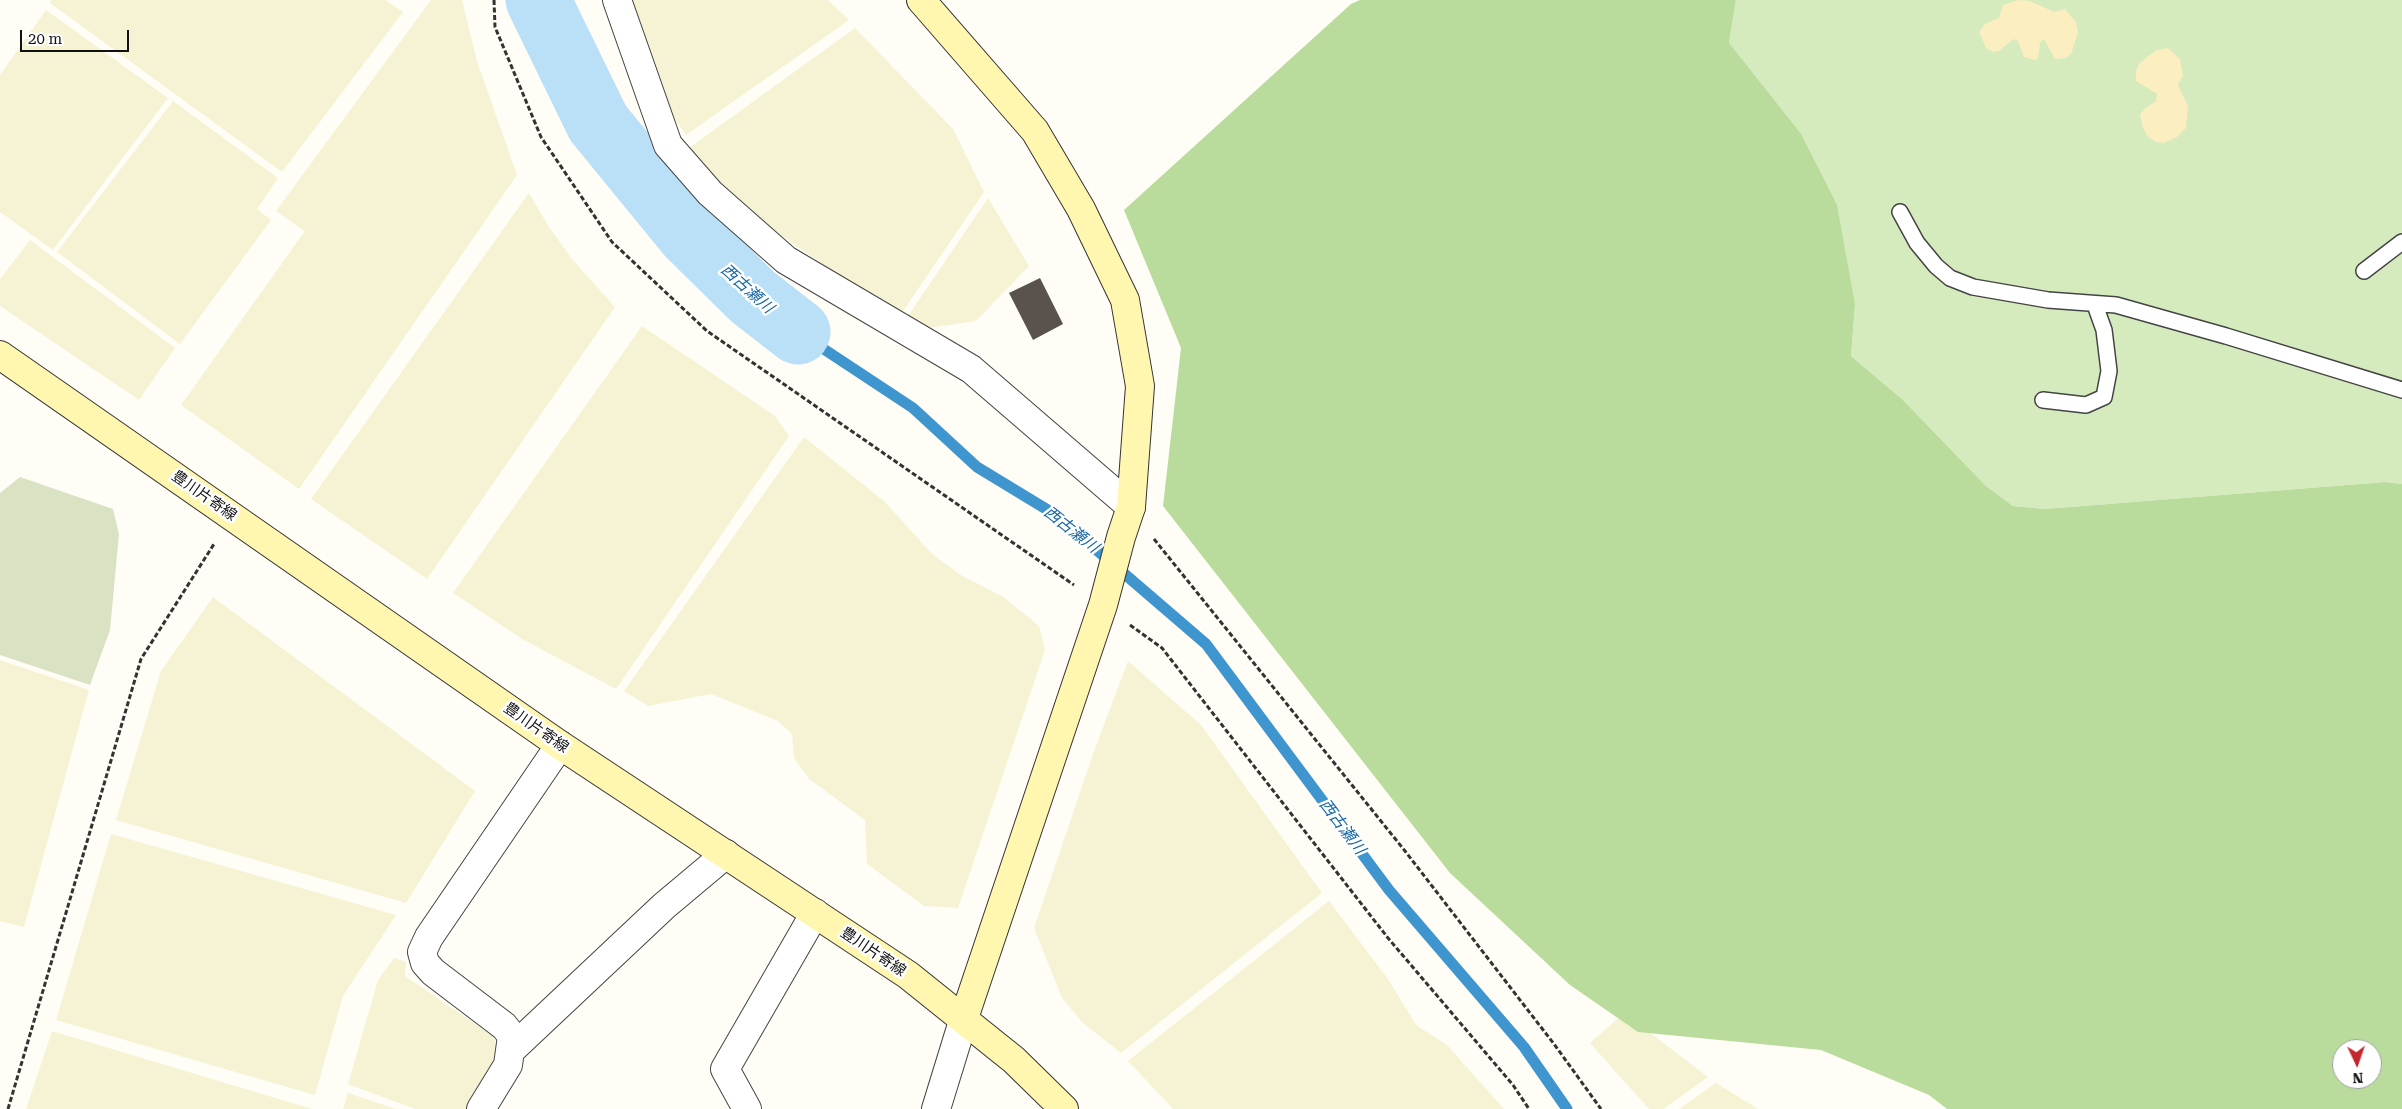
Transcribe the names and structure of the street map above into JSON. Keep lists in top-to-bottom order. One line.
{"streets":{"main road":["豊川片寄線"]},"water":["西古瀬川"],"scale_bar":"20 m","north":"bottom"}
